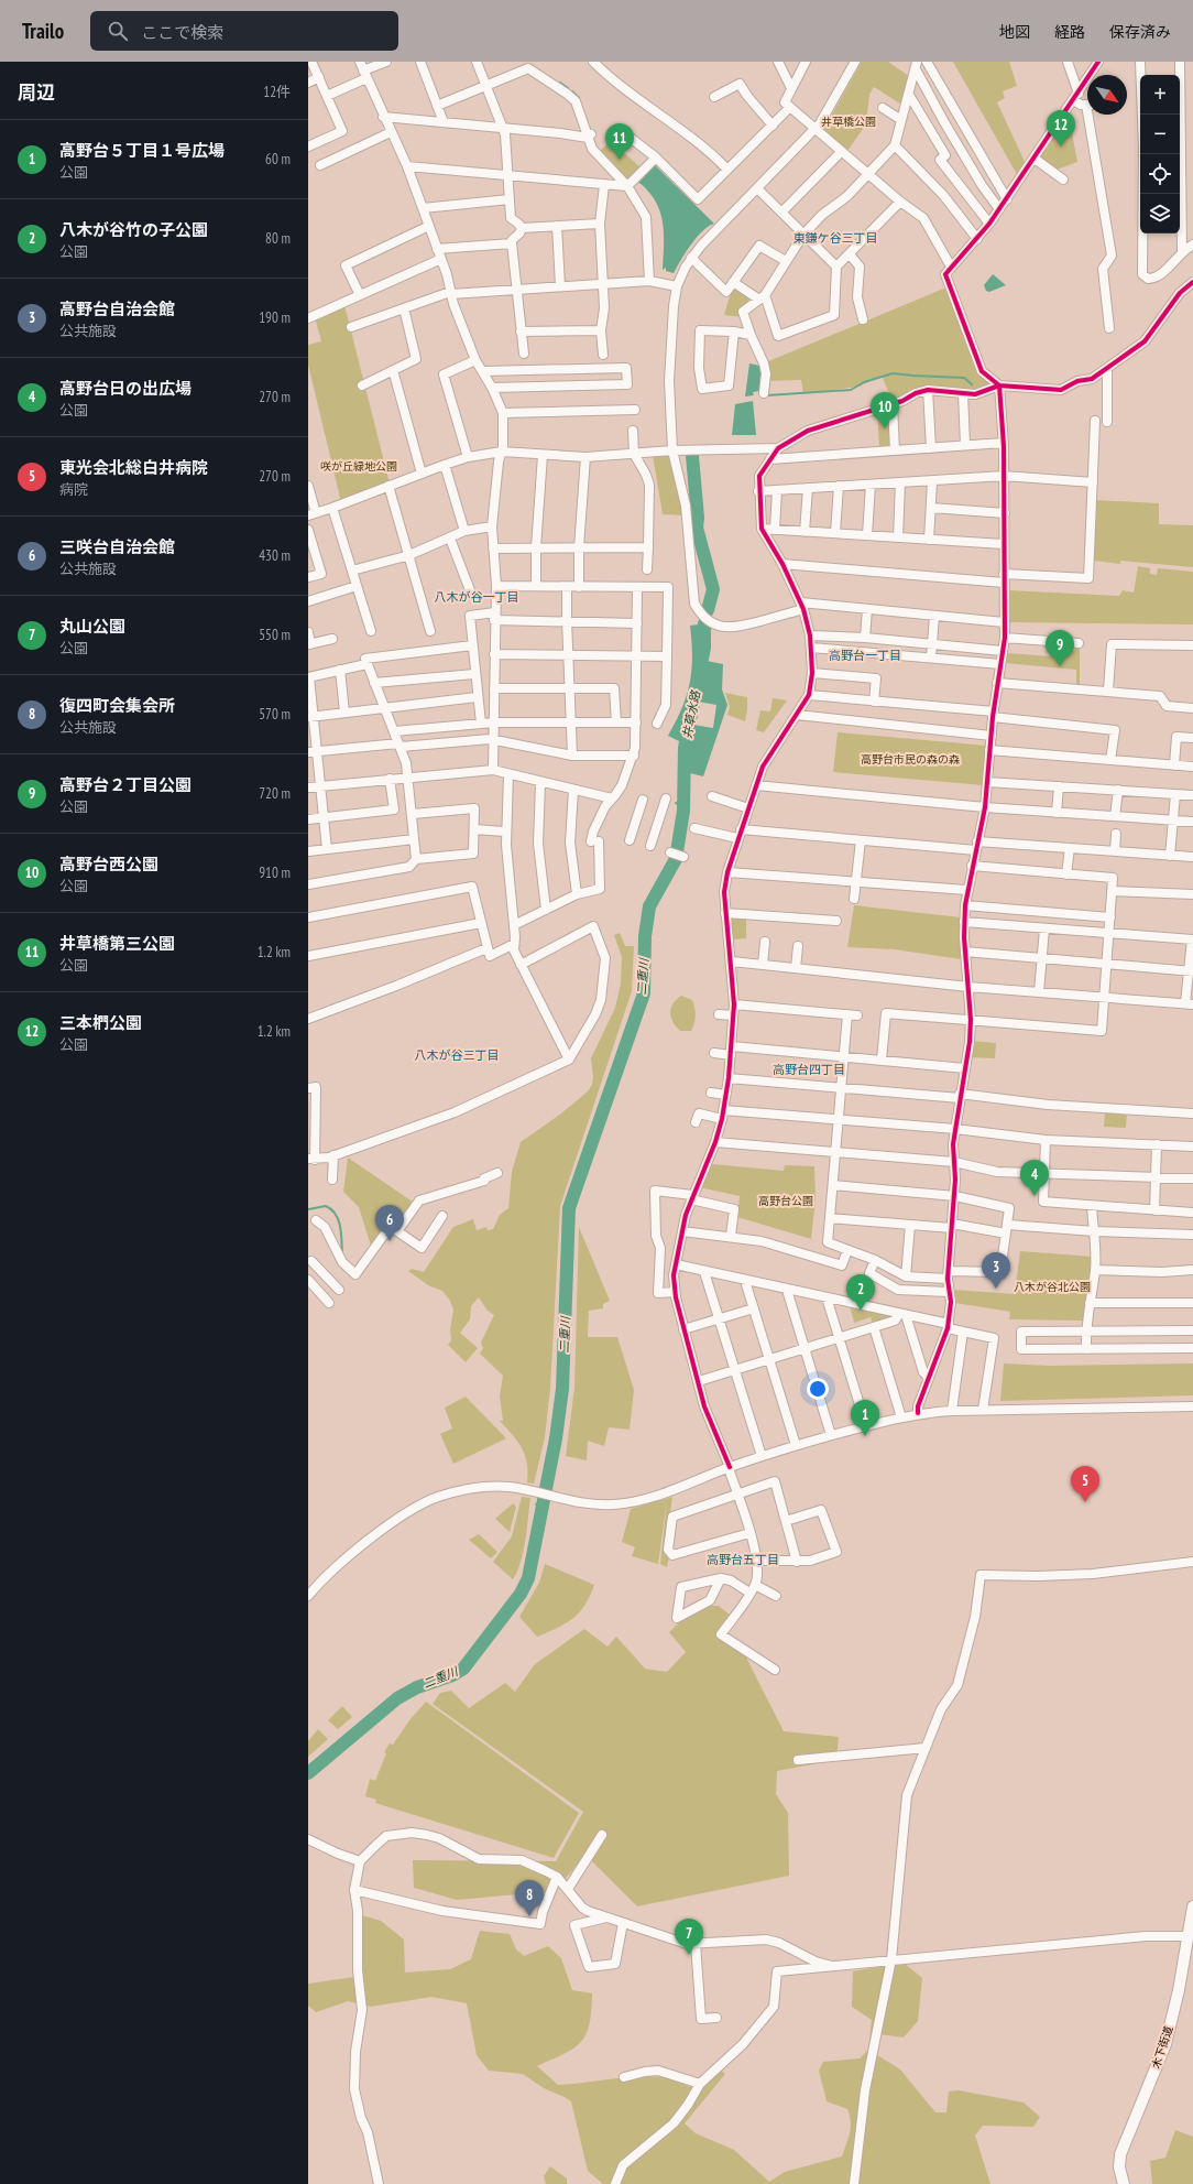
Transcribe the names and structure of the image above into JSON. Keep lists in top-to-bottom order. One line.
{"streets":{"main road":["木下街道"]},"districts":["東鎌ケ谷三丁目","八木が谷一丁目","高野台一丁目","八木が谷三丁目","高野台四丁目","高野台五丁目"],"water":["井草水路","二重川"],"parks":["井草橋公園","咲が丘緑地公園","高野台市民の森の森","高野台公園","八木が谷北公園"],"north":"bottom right","page":{"header":"Trailo","search":"ここで検索","nav":["地図","経路","保存済み"],"heading":["周辺","12件"],"map_buttons":["+","−"],"pins":["12","11","10","9","4","6","3","2","1","5","8","7"],"list":[{"mark":"1","name":"高野台５丁目１号広場","note":"公園","value":"60 m"},{"mark":"2","name":"八木が谷竹の子公園","note":"公園","value":"80 m"},{"mark":"3","name":"高野台自治会館","note":"公共施設","value":"190 m"},{"mark":"4","name":"高野台日の出広場","note":"公園","value":"270 m"},{"mark":"5","name":"東光会北総白井病院","note":"病院","value":"270 m"},{"mark":"6","name":"三咲台自治会館","note":"公共施設","value":"430 m"},{"mark":"7","name":"丸山公園","note":"公園","value":"550 m"},{"mark":"8","name":"復四町会集会所","note":"公共施設","value":"570 m"},{"mark":"9","name":"高野台２丁目公園","note":"公園","value":"720 m"},{"mark":"10","name":"高野台西公園","note":"公園","value":"910 m"},{"mark":"11","name":"井草橋第三公園","note":"公園","value":"1.2 km"},{"mark":"12","name":"三本椚公園","note":"公園","value":"1.2 km"}]}}
